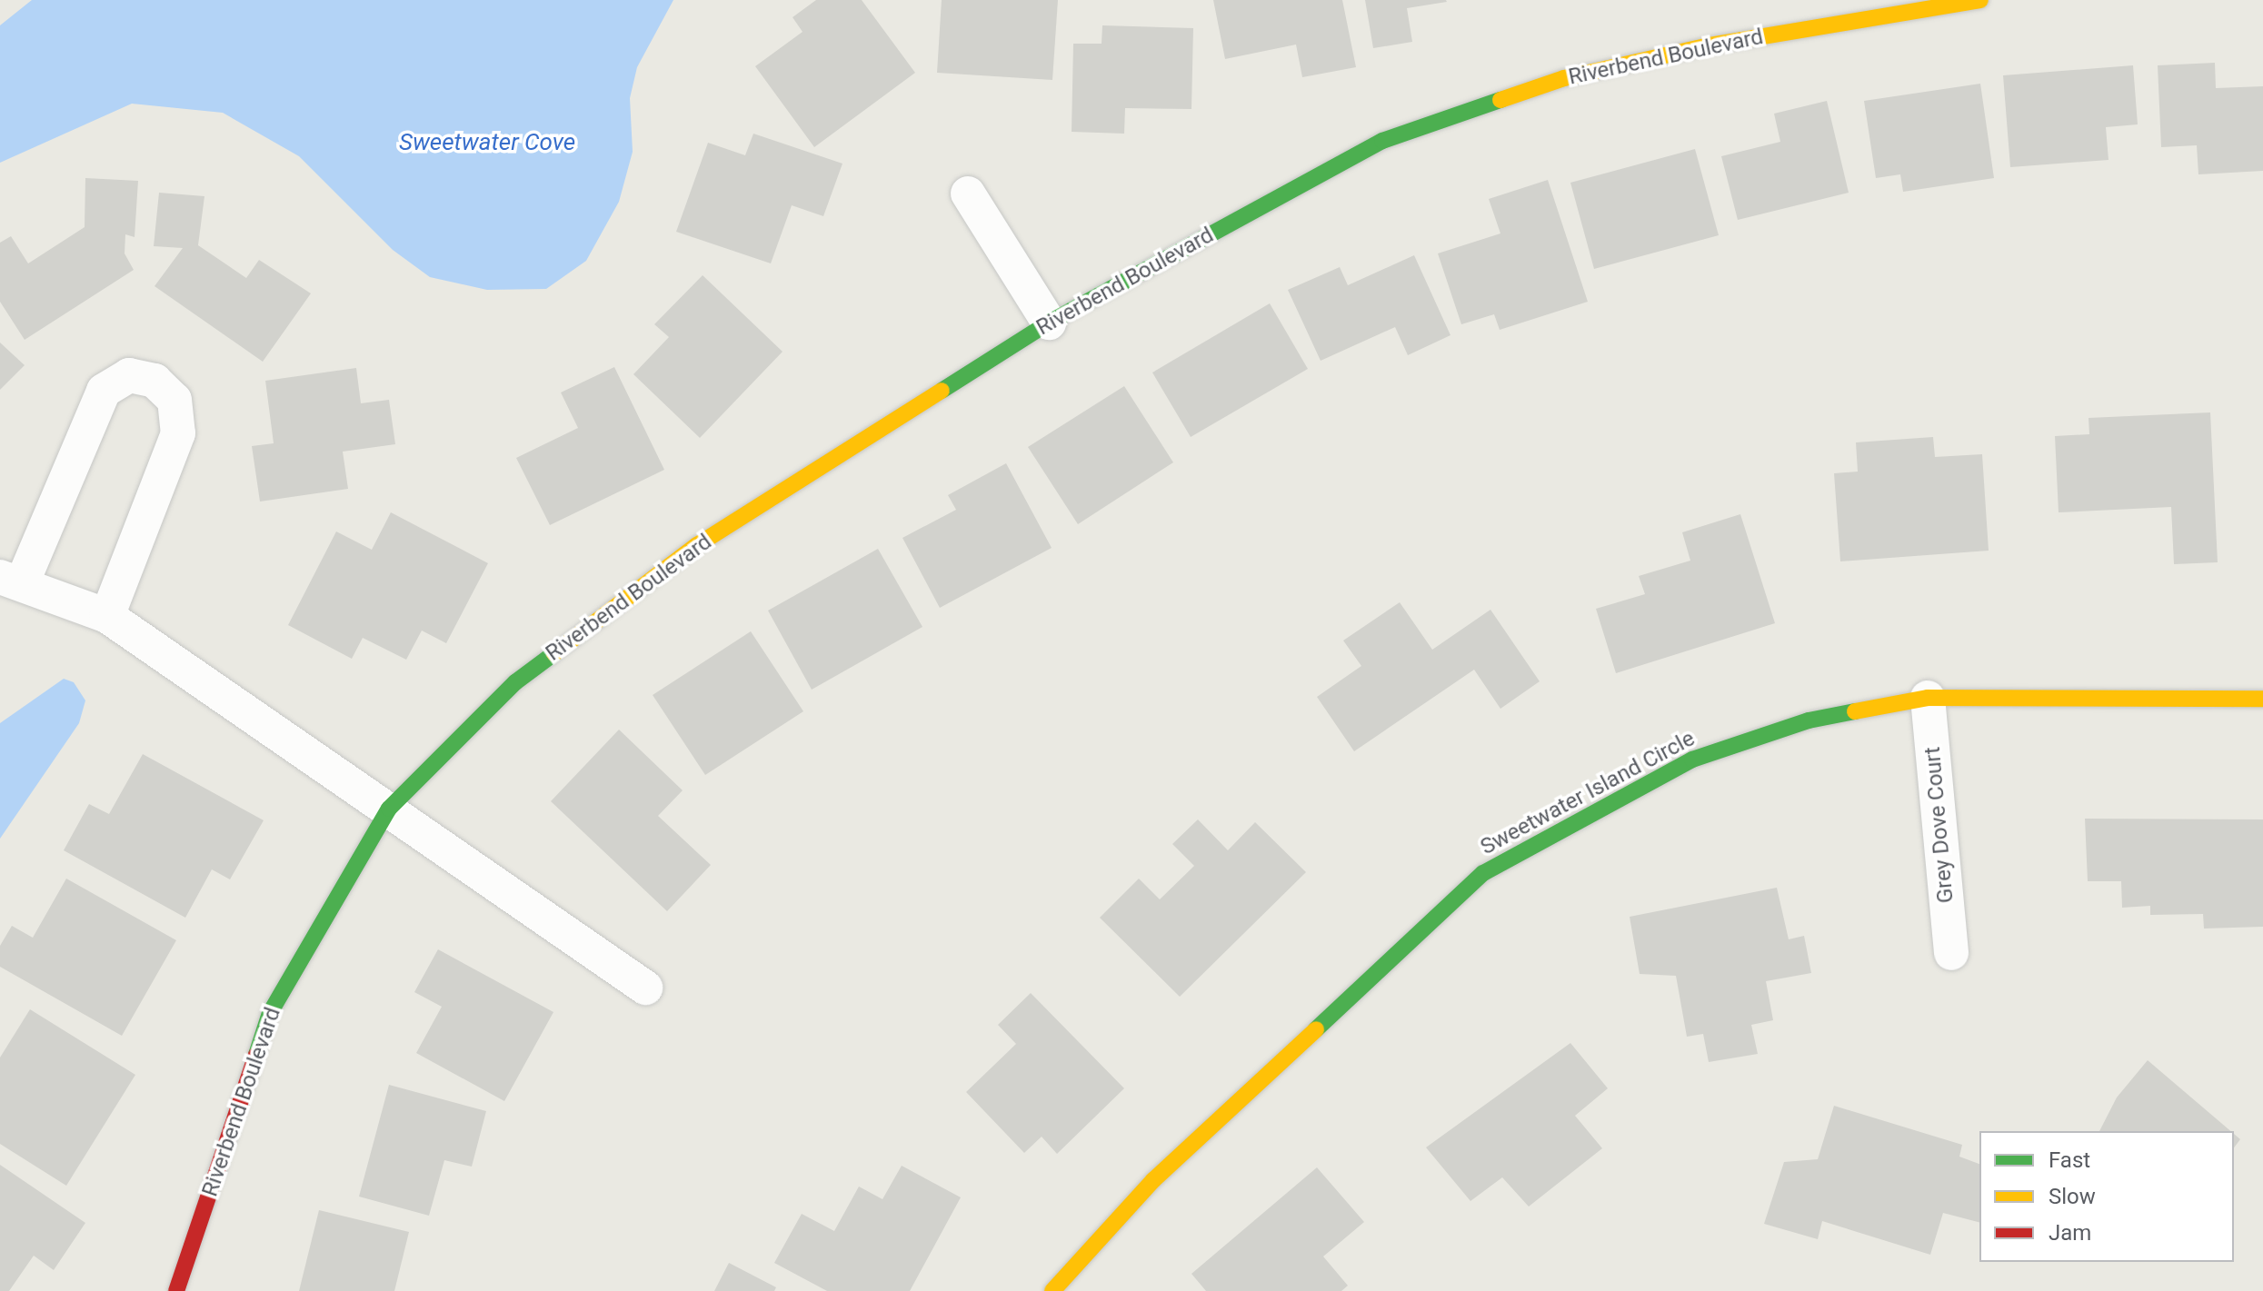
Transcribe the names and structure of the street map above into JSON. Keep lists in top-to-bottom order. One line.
{"streets":{"street":["Riverbend Boulevard","Sweetwater Island Circle","Grey Dove Court"]},"crossings":[["Sweetwater Island Circle","Grey Dove Court"]],"water":["Sweetwater Cove"],"legend":["Fast","Slow","Jam"]}
